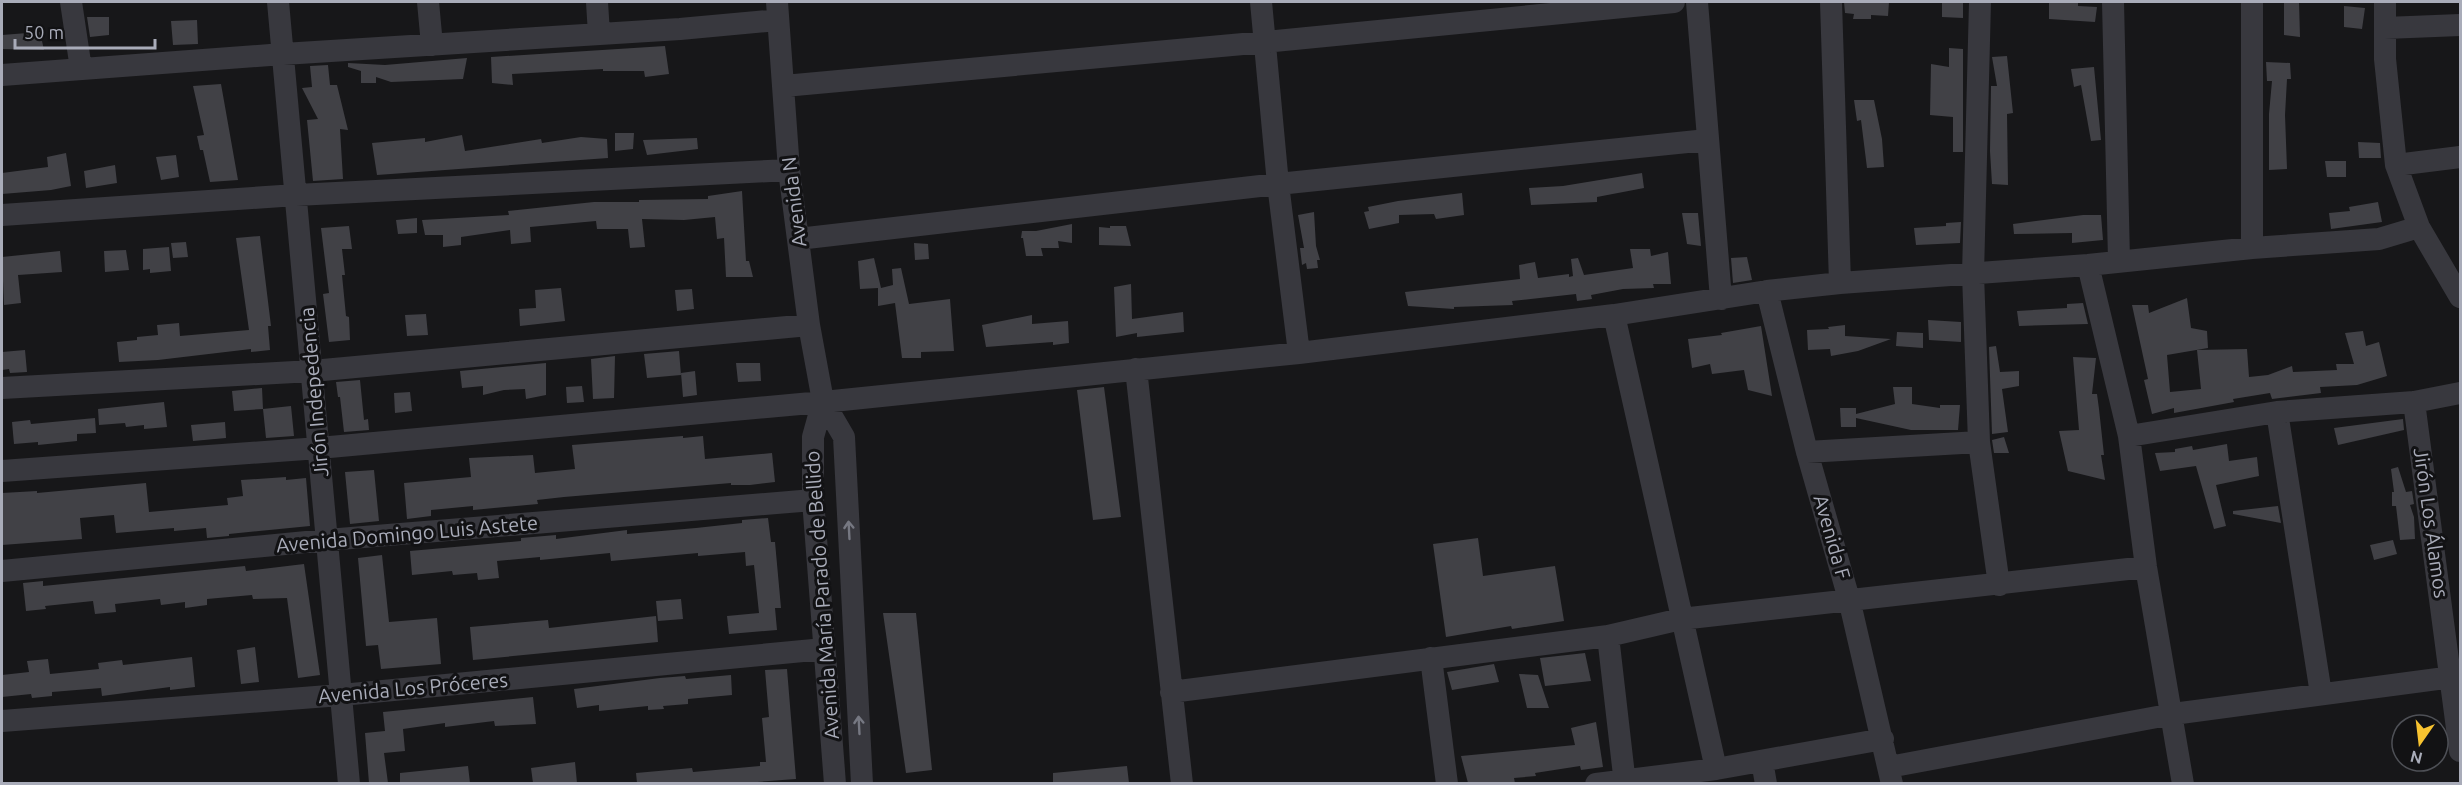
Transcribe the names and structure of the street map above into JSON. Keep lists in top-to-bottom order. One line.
{"streets":{"street":["Avenida N","Jirón Indepedencia","Jirón Los Álamos","Avenida Domingo Luis Astete","Avenida F","Avenida María Parado de Bellido","Avenida Los Próceres"]},"crossings":[["Avenida N","Avenida María Parado de Bellido"],["Jirón Indepedencia","Avenida Domingo Luis Astete"],["Jirón Indepedencia","Avenida Los Próceres"],["Avenida Domingo Luis Astete","Avenida María Parado de Bellido"],["Avenida María Parado de Bellido","Avenida Los Próceres"]],"scale_bar":"50 m","north":"bottom"}
